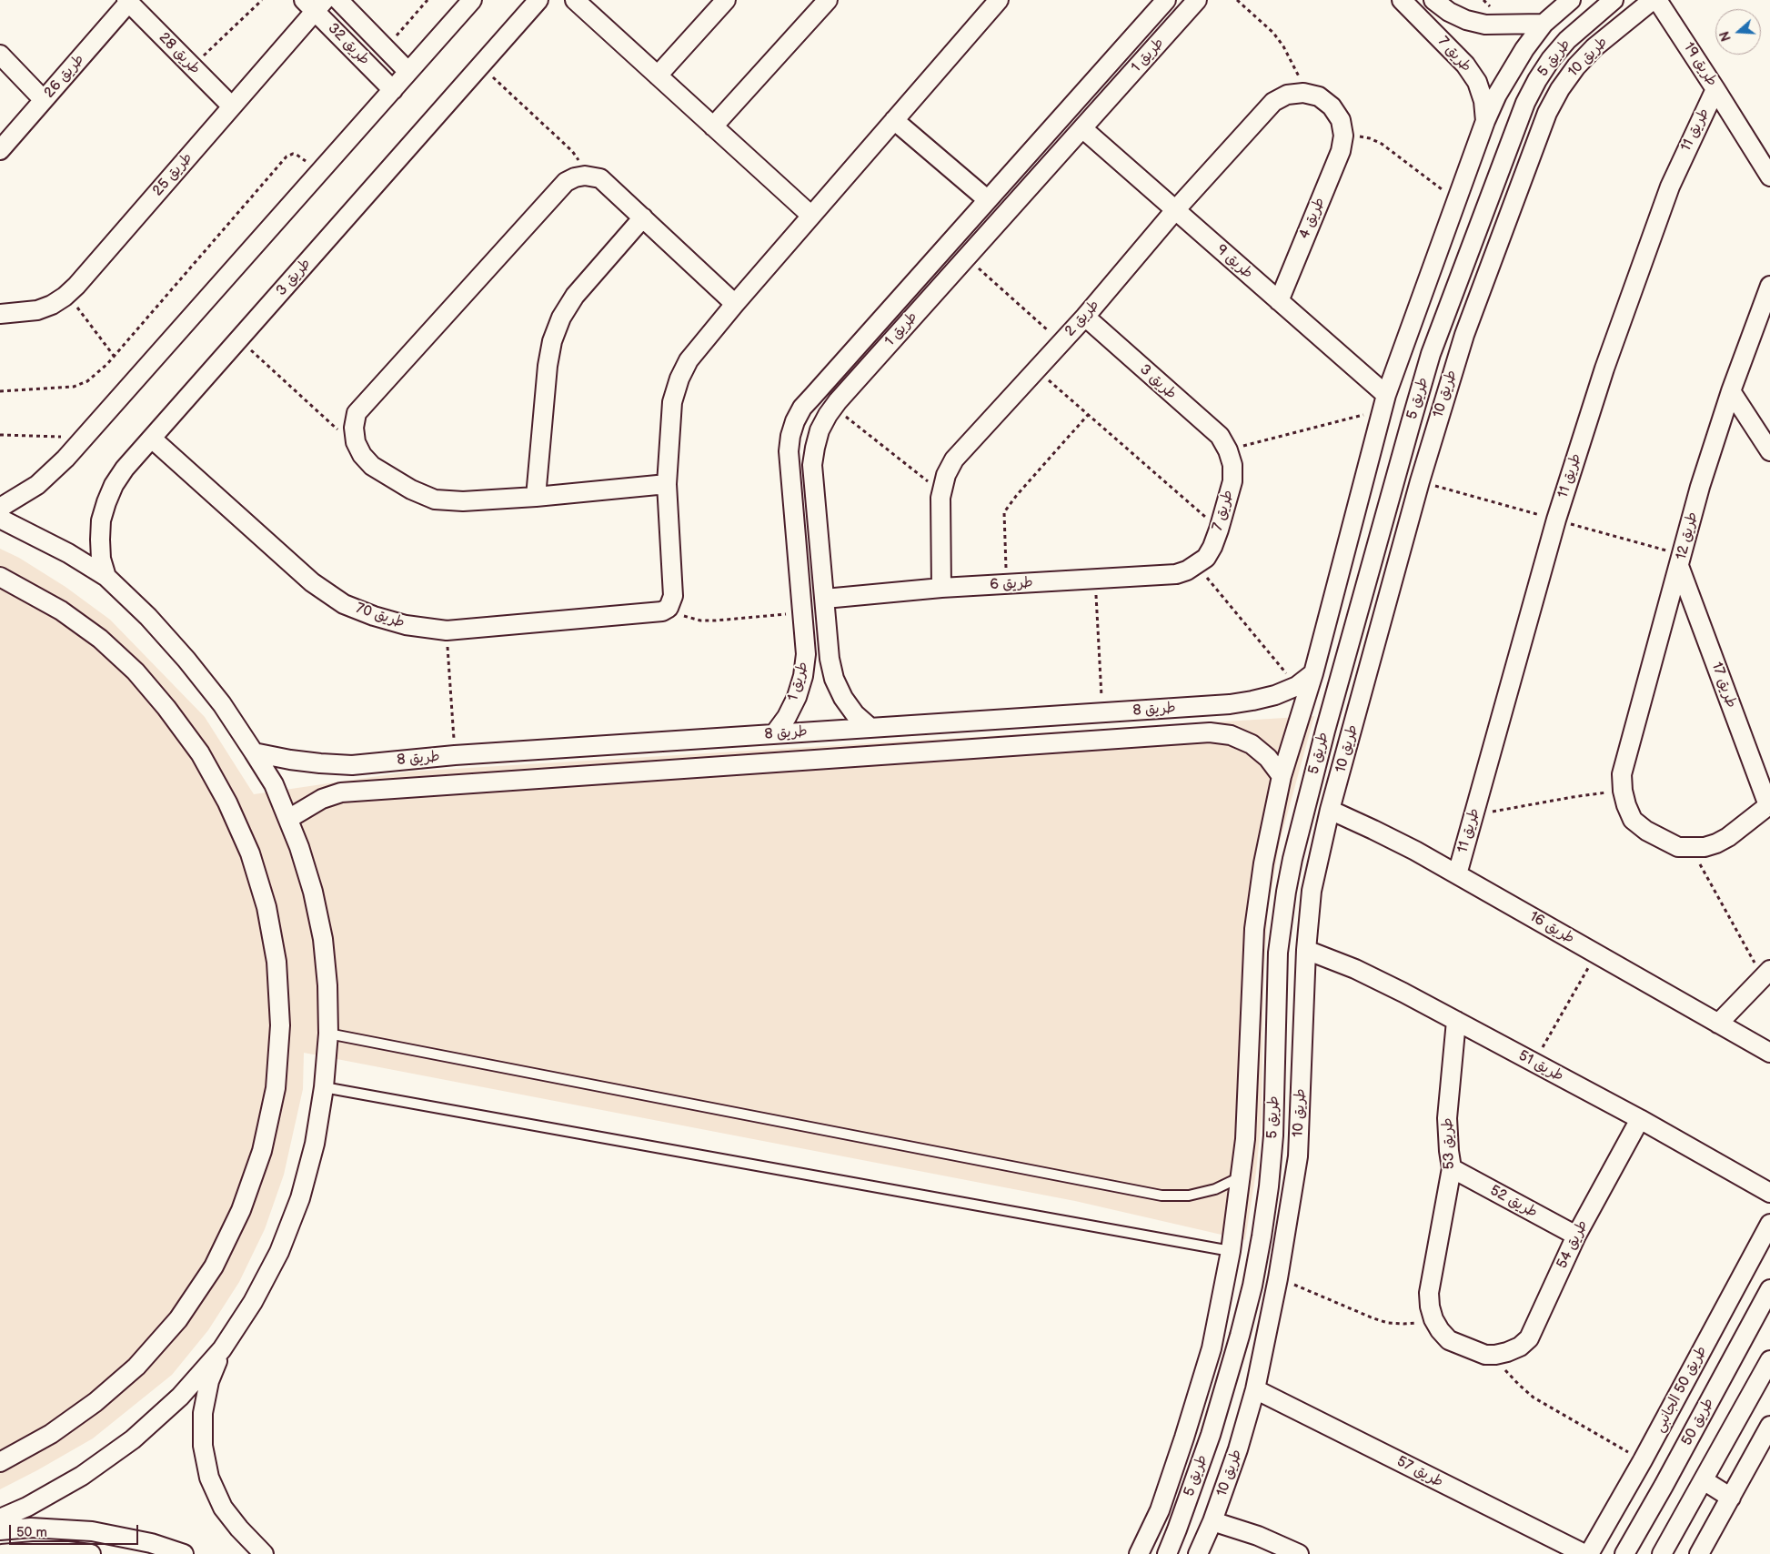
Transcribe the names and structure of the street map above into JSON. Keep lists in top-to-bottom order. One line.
{"streets":{"street":["طريق 32","طريق 28","طريق 7","طريق 1","طريق 10","طريق 5","طريق 19","طريق 26","طريق 11","طريق 25","طريق 4","طريق 9","طريق 3","طريق 2","طريق 12","طريق 6","طريق 70","طريق 17","طريق 8","طريق 16","طريق 51","طريق 53","طريق 52","طريق 54","طريق 50 الجانبى","طريق 50","طريق 57"]},"crossings":[["طريق 32","طريق 25"],["طريق 28","طريق 26"],["طريق 28","طريق 25"],["طريق 7","طريق 5"],["طريق 7","طريق 3"],["طريق 7","طريق 6"],["طريق 1","طريق 9"],["طريق 1","طريق 6"],["طريق 1","طريق 8"],["طريق 10","طريق 16"],["طريق 10","طريق 51"],["طريق 10","طريق 57"],["طريق 5","طريق 9"],["طريق 5","طريق 8"],["طريق 19","طريق 11"],["طريق 11","طريق 16"],["طريق 4","طريق 9"],["طريق 9","طريق 2"],["طريق 3","طريق 2"],["طريق 3","طريق 70"],["طريق 2","طريق 6"],["طريق 12","طريق 17"],["طريق 51","طريق 53"],["طريق 51","طريق 54"],["طريق 53","طريق 52"],["طريق 52","طريق 54"]],"scale_bar":"50 m","north":"left"}
